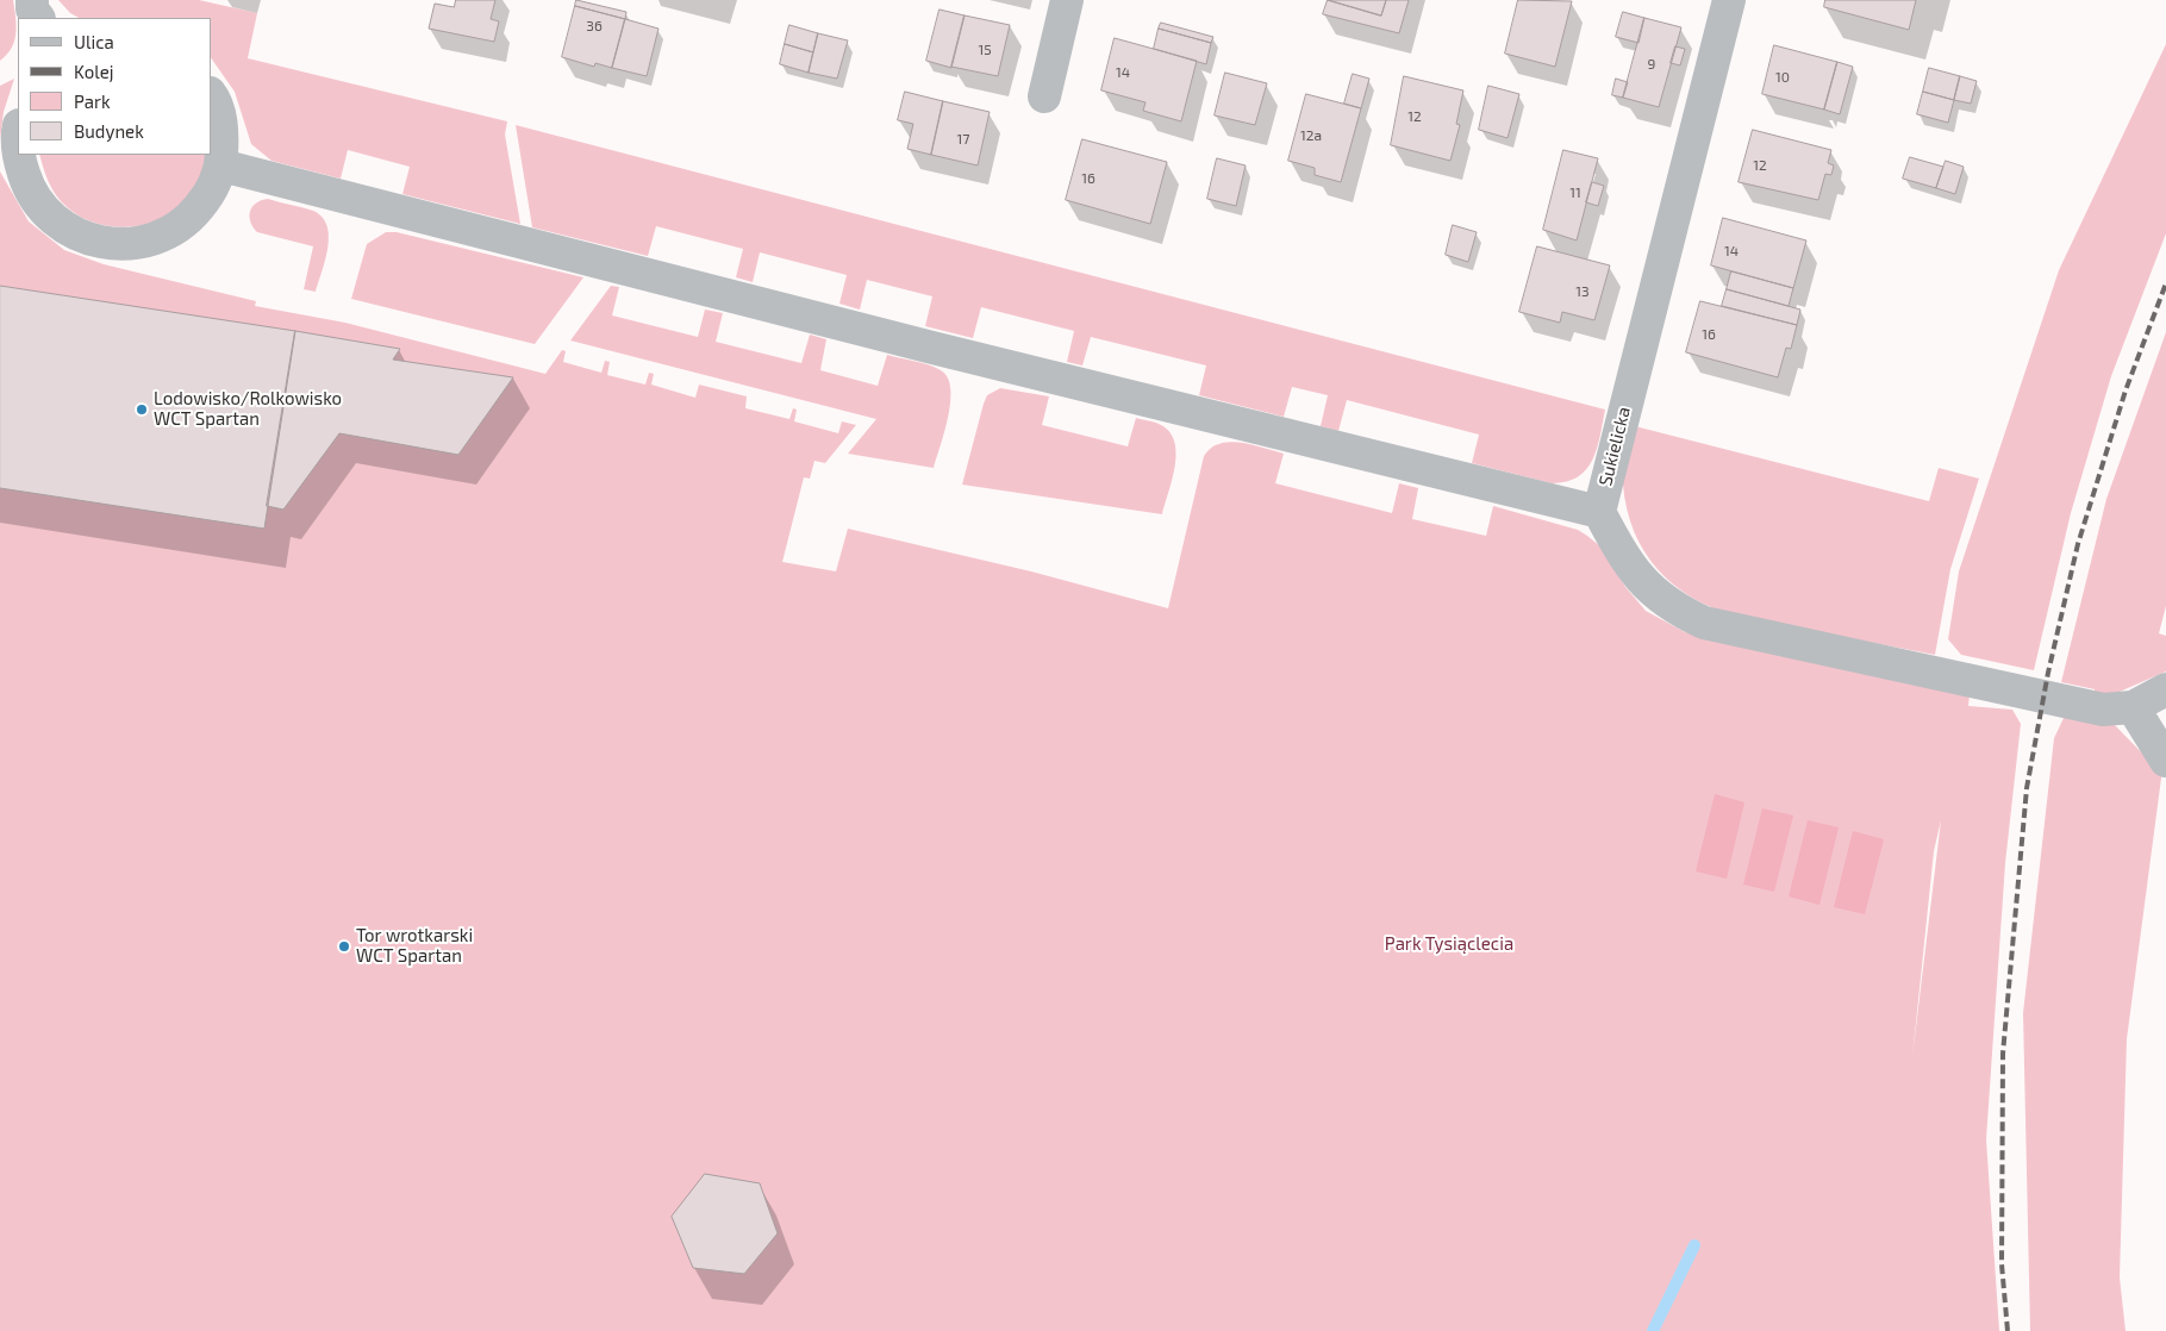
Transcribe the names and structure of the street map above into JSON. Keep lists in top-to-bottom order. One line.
{"streets":{"street":["Sukielicka"]},"parks":["Park Tysiąclecia"],"places":["Lodowisko/Rolkowisko WCT Spartan","Tor wrotkarski WCT Spartan"],"house_numbers":["36","15","9","14","10","12","12a","17","12","16","11","14","13","16"],"legend":["Ulica","Kolej","Park","Budynek"]}
